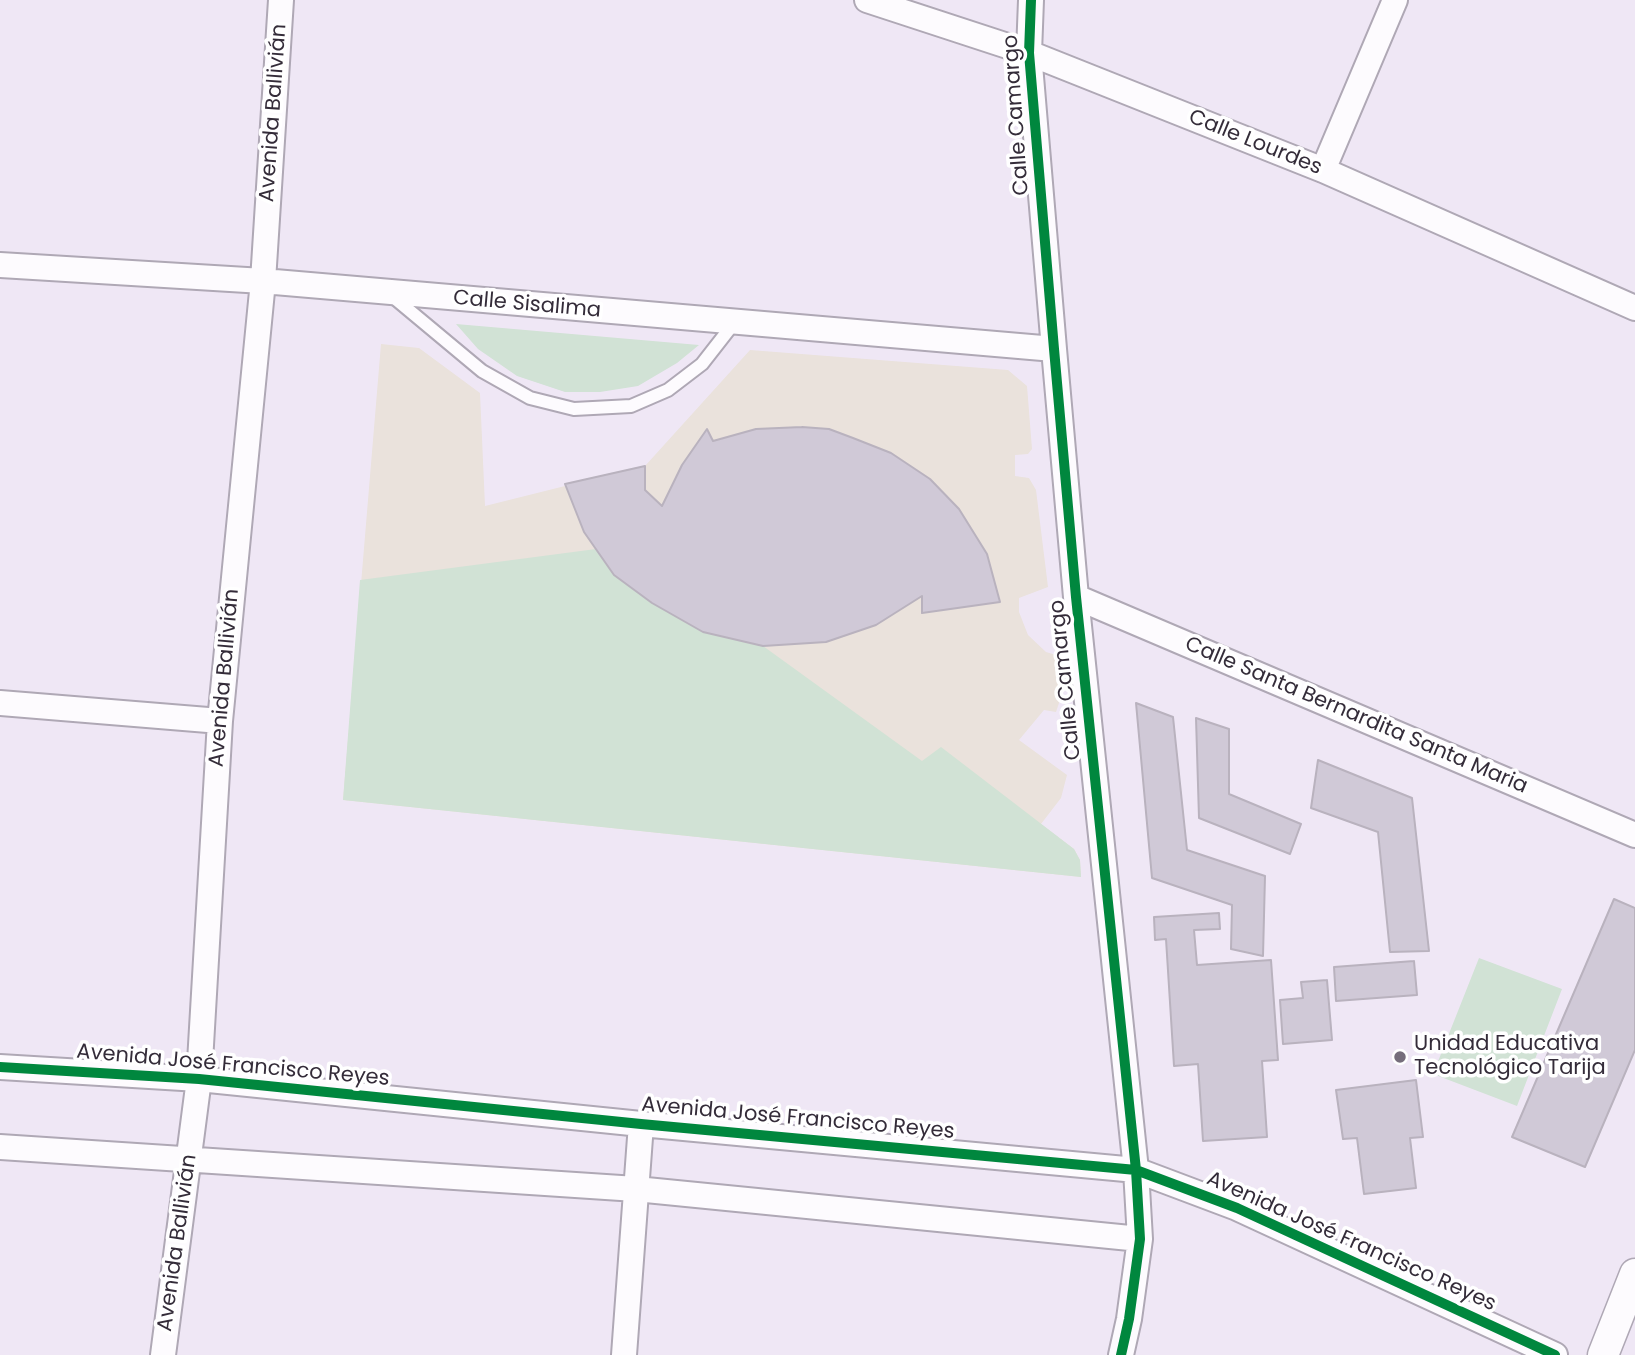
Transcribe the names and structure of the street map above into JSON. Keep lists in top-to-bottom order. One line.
{"streets":{"street":["Avenida Ballivián","Calle Camargo","Calle Lourdes","Calle Sisalima","Calle Santa Bernardita Santa Maria","Avenida José Francisco Reyes"]},"crossings":[["Avenida Ballivián","Calle Sisalima"],["Avenida Ballivián","Avenida José Francisco Reyes"],["Calle Camargo","Calle Lourdes"],["Calle Camargo","Calle Sisalima"],["Calle Camargo","Calle Santa Bernardita Santa Maria"],["Calle Camargo","Avenida José Francisco Reyes"]],"places":["Unidad Educativa Tecnológico Tarija"]}
